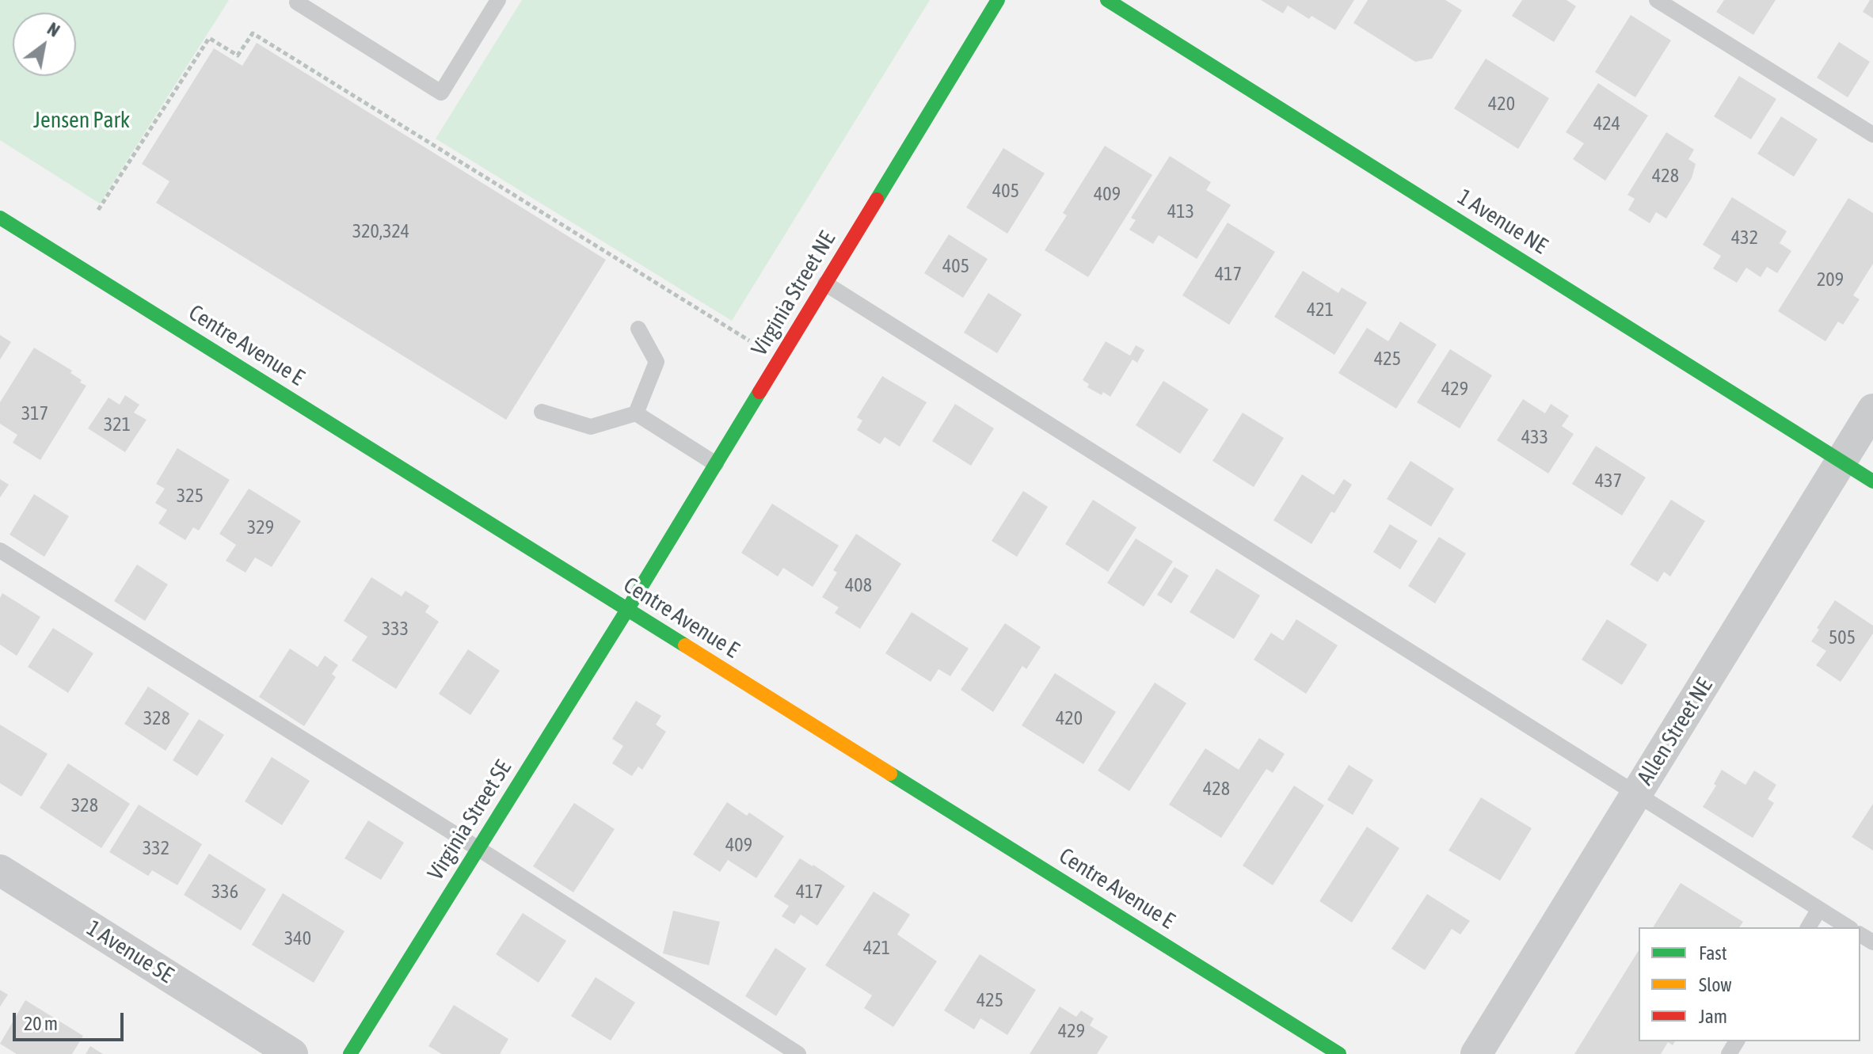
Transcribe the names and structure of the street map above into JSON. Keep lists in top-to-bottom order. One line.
{"streets":{"street":["1 Avenue NE","Virginia Street NE","Centre Avenue E","Allen Street NE","Virginia Street SE","1 Avenue SE"]},"crossings":[["1 Avenue NE","Allen Street NE"],["Virginia Street NE","Centre Avenue E"],["Virginia Street NE","Virginia Street SE"],["Centre Avenue E","Virginia Street SE"]],"parks":["Jensen Park"],"house_numbers":["420","424","428","405","409","413","320,324","432","405","417","209","421","425","429","317","321","433","437","325","329","408","333","505","328","420","428","328","409","332","336","417","340","421","425","429"],"legend":["Fast","Slow","Jam"],"scale_bar":"20 m","north":"top right"}
